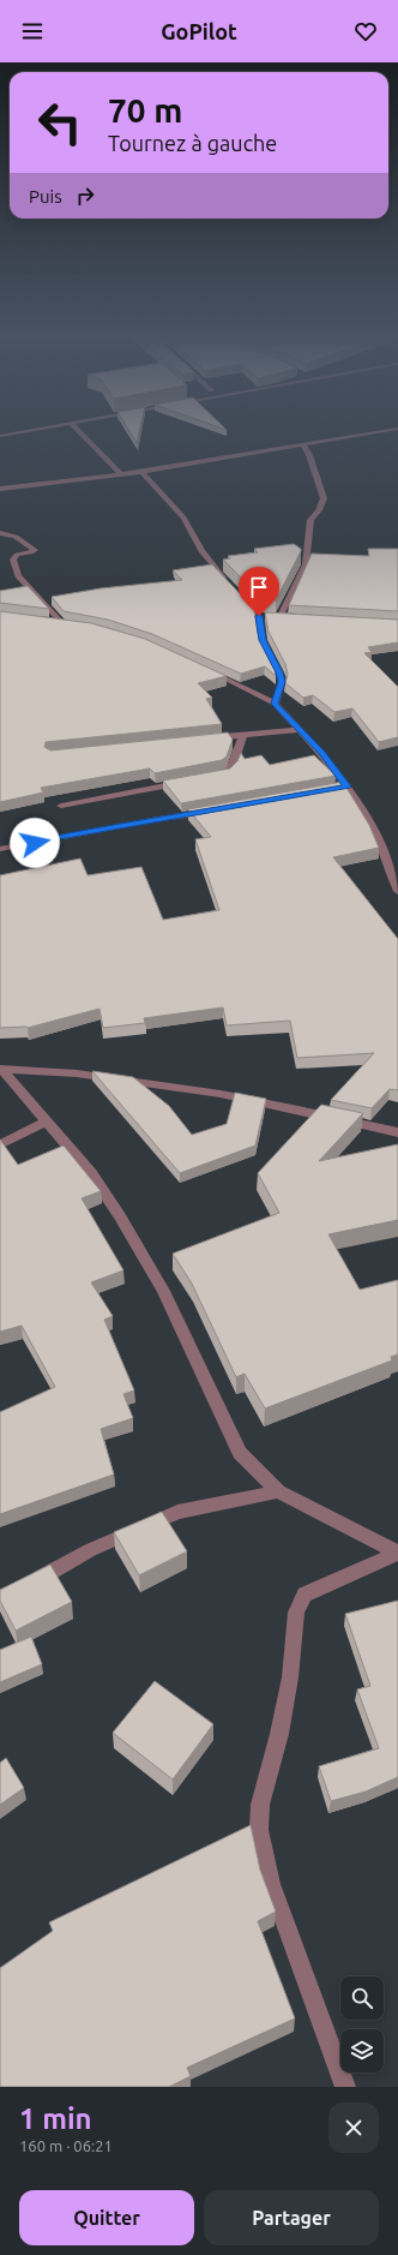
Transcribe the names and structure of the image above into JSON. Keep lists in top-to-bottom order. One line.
{"page":{"header":"GoPilot","turn":["70 m","Tournez à gauche"],"then":"Puis","heading":["1 min","160 m · 06:21"],"buttons":["Quitter","Partager"]}}
